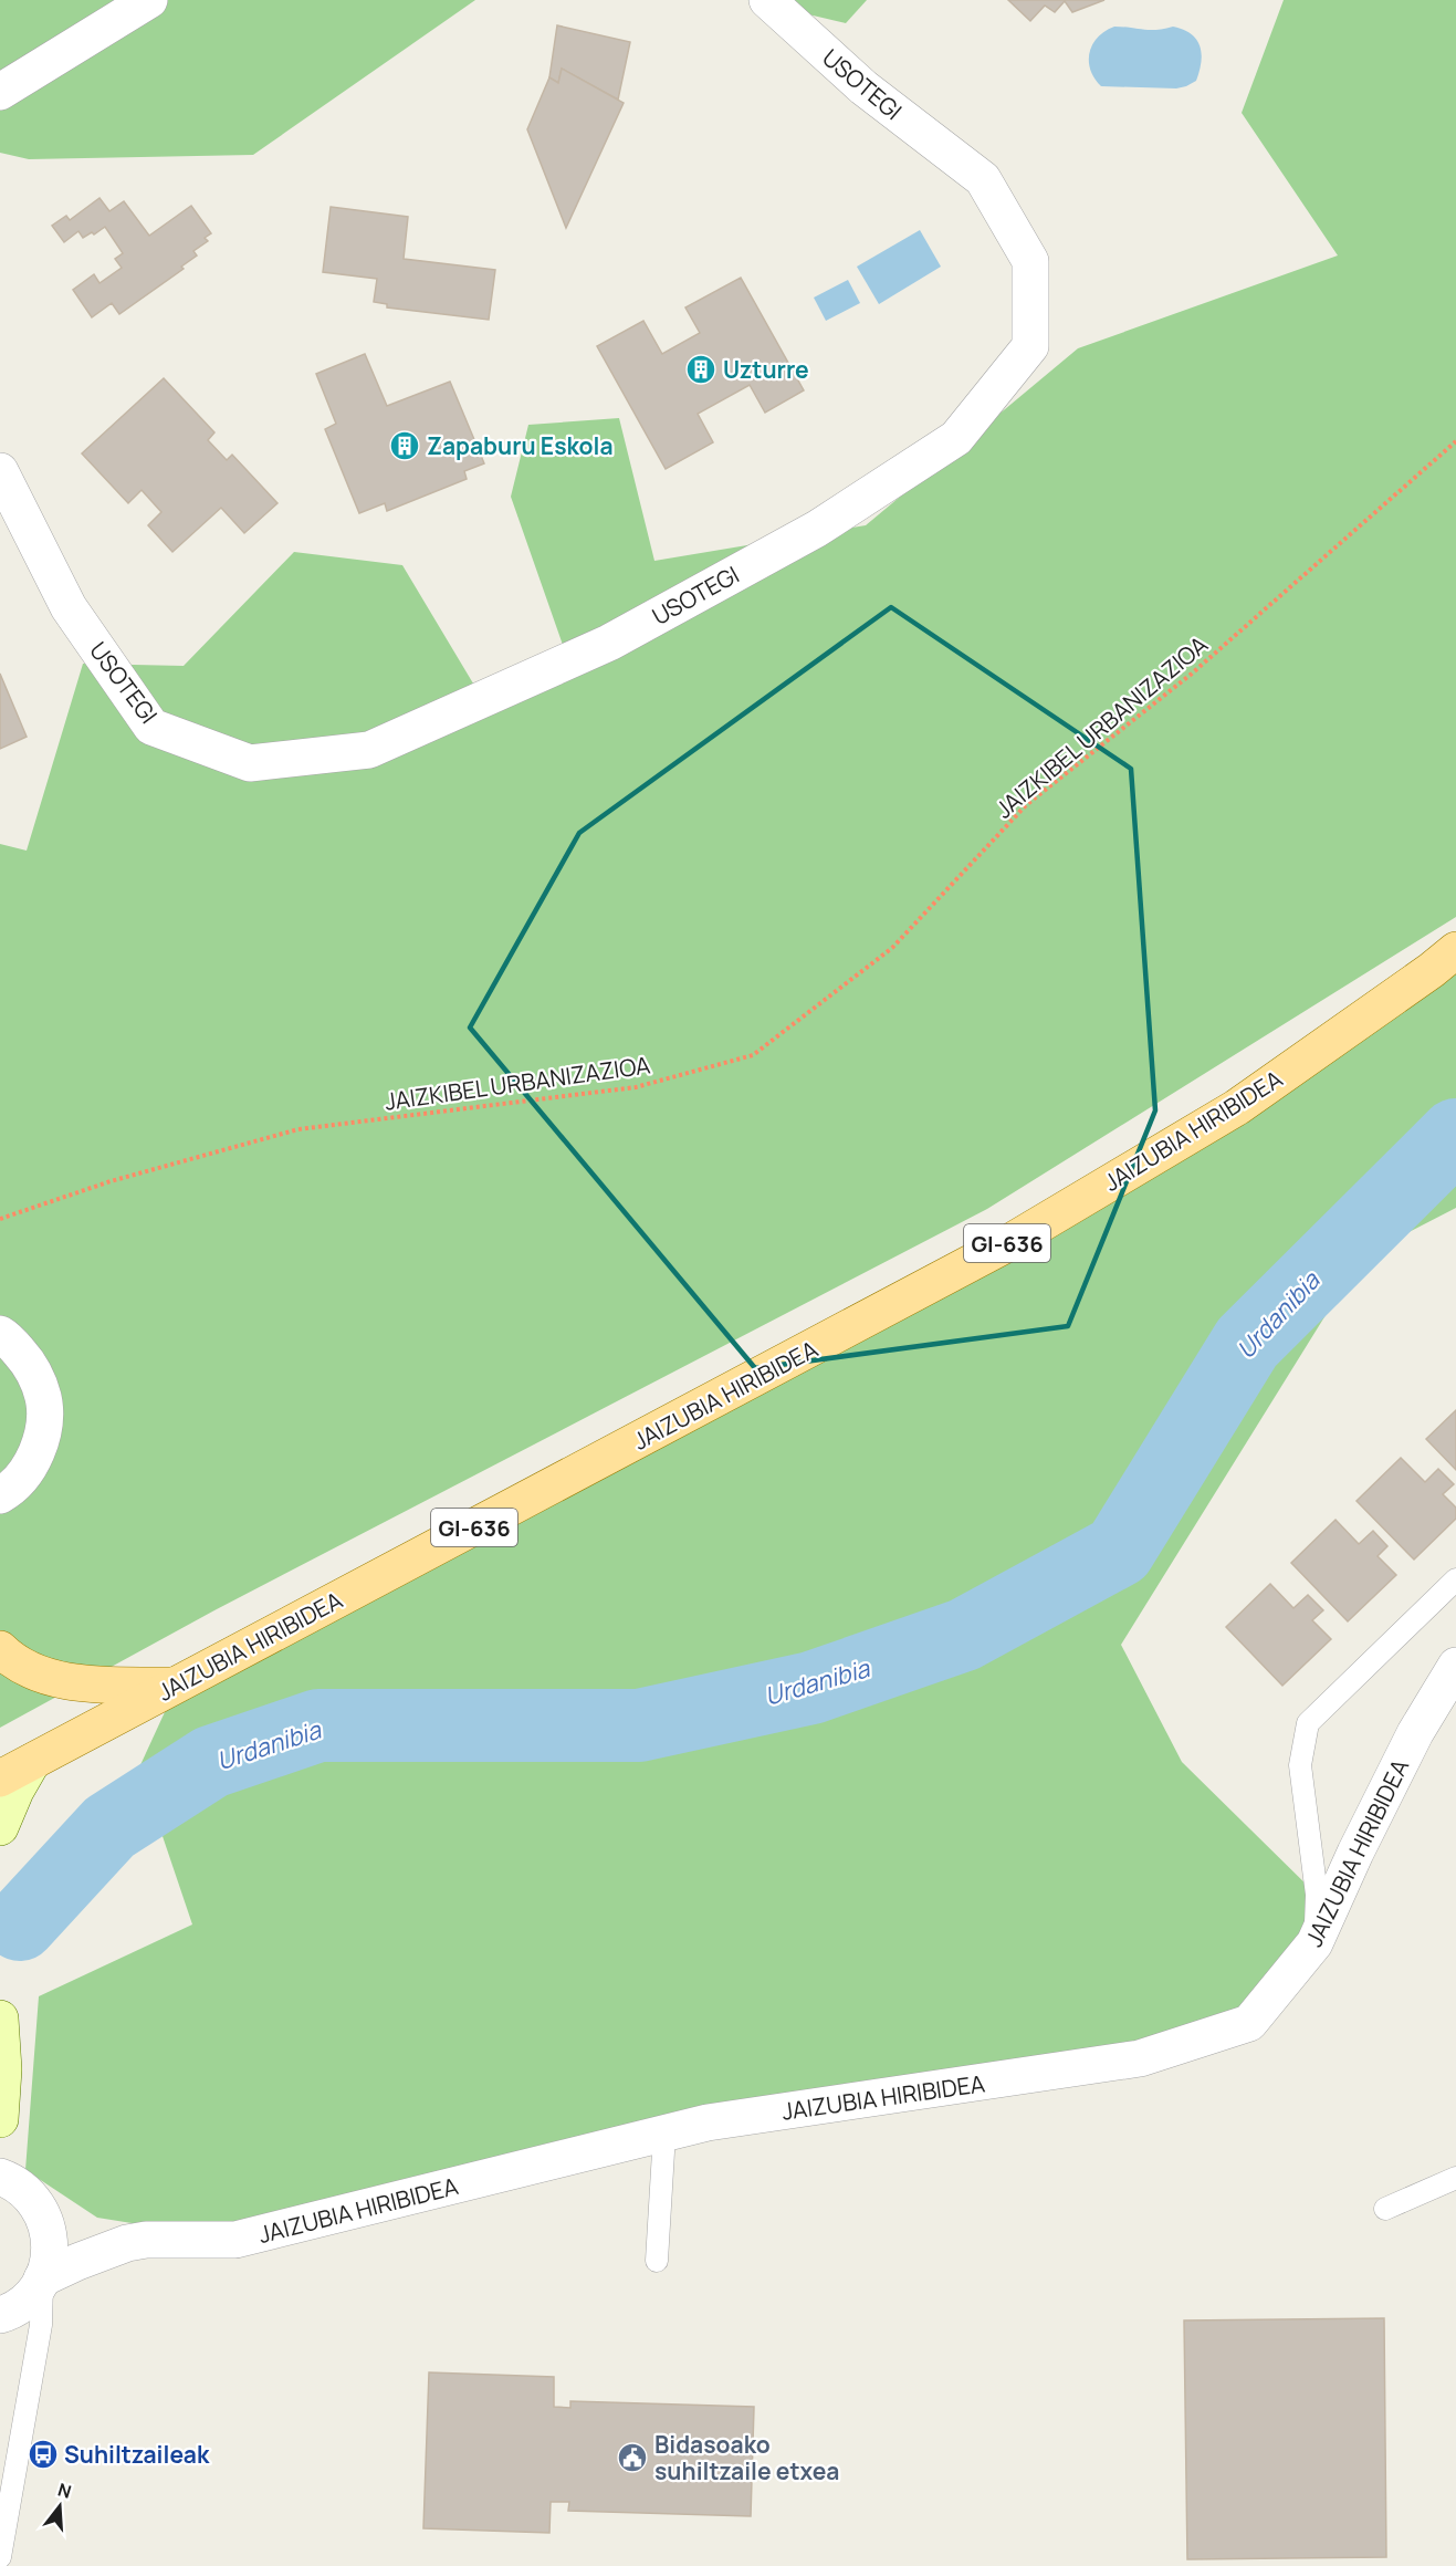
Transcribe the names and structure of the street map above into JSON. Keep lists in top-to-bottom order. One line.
{"streets":{"main road":["JAIZUBIA HIRIBIDEA","GI-636"],"street":["USOTEGI"],"path":["JAIZKIBEL URBANIZAZIOA"]},"crossings":[["JAIZUBIA HIRIBIDEA","GI-636"]],"water":["Urdanibia"],"places":{"building":["Uzturre","Zapaburu Eskola"],"bus stop":["Suhiltzaileak"],"public building":["Bidasoako suhiltzaile etxea"]},"north":"top"}
